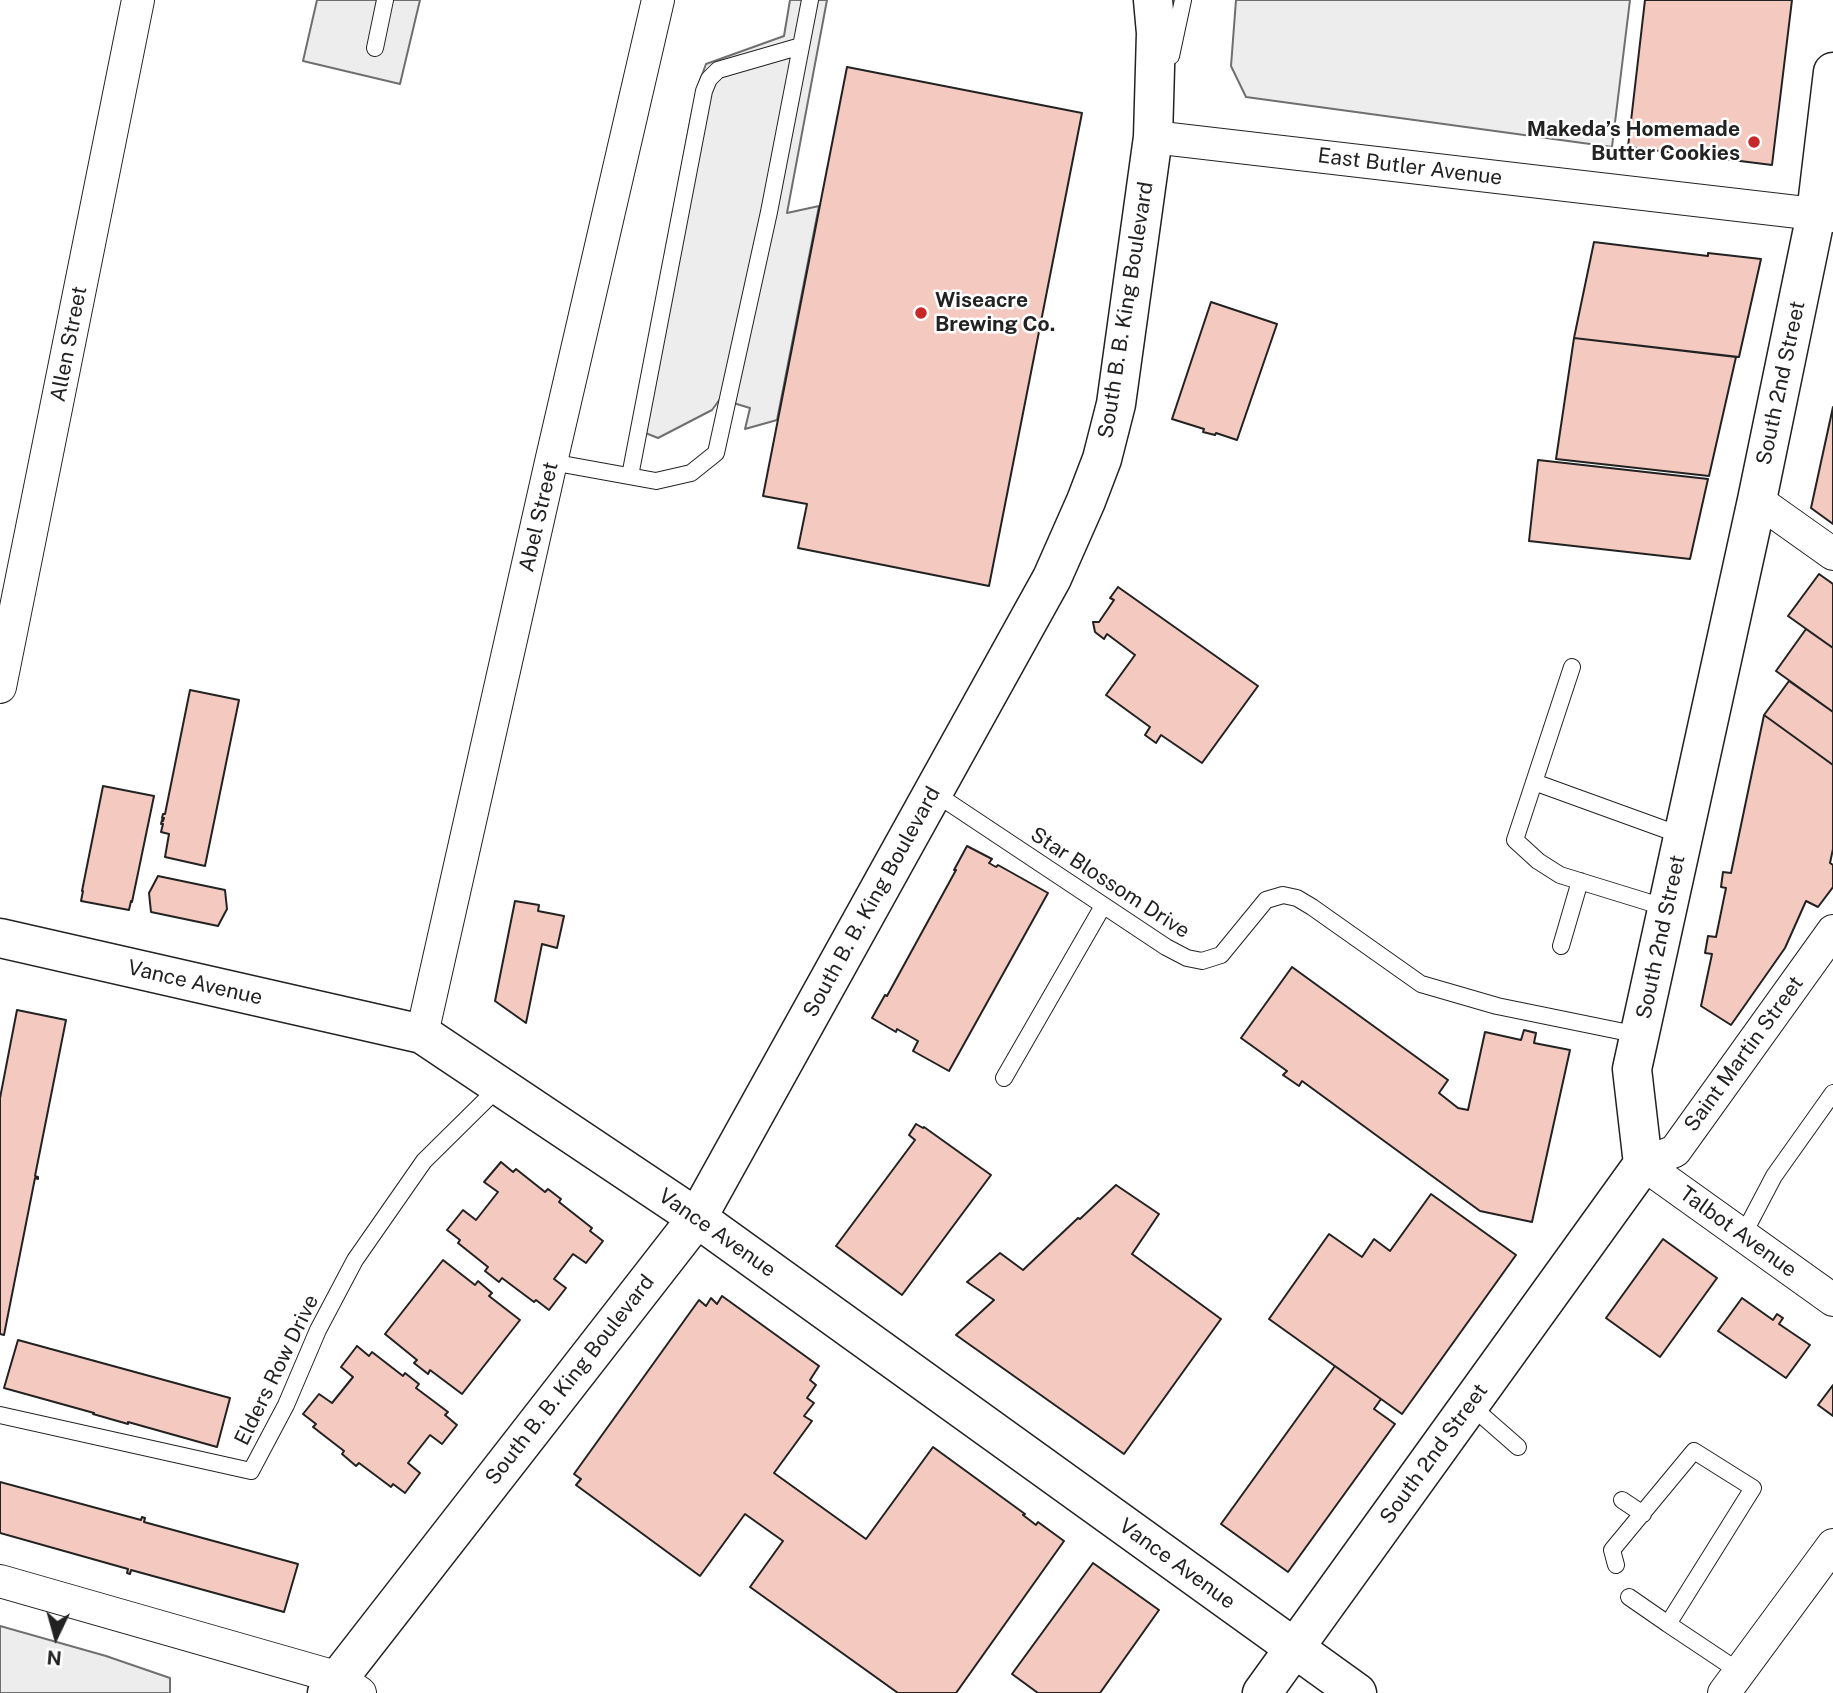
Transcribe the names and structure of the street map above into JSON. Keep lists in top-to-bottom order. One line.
{"streets":{"main road":["South B. B. King Boulevard","South 2nd Street","Vance Avenue"],"street":["East Butler Avenue","Allen Street","Abel Street","Saint Martin Street","Talbot Avenue"],"lane":["Star Blossom Drive","Elders Row Drive"]},"crossings":[["East Butler Avenue","South B. B. King Boulevard"],["East Butler Avenue","South 2nd Street"],["South B. B. King Boulevard","Star Blossom Drive"],["South B. B. King Boulevard","Vance Avenue"],["South 2nd Street","Star Blossom Drive"],["South 2nd Street","Vance Avenue"],["South 2nd Street","Saint Martin Street"],["South 2nd Street","Talbot Avenue"],["Abel Street","Vance Avenue"],["Vance Avenue","Elders Row Drive"],["Saint Martin Street","Talbot Avenue"]],"places":["Makeda’s Homemade Butter Cookies","Wiseacre Brewing Co."],"north":"bottom"}
